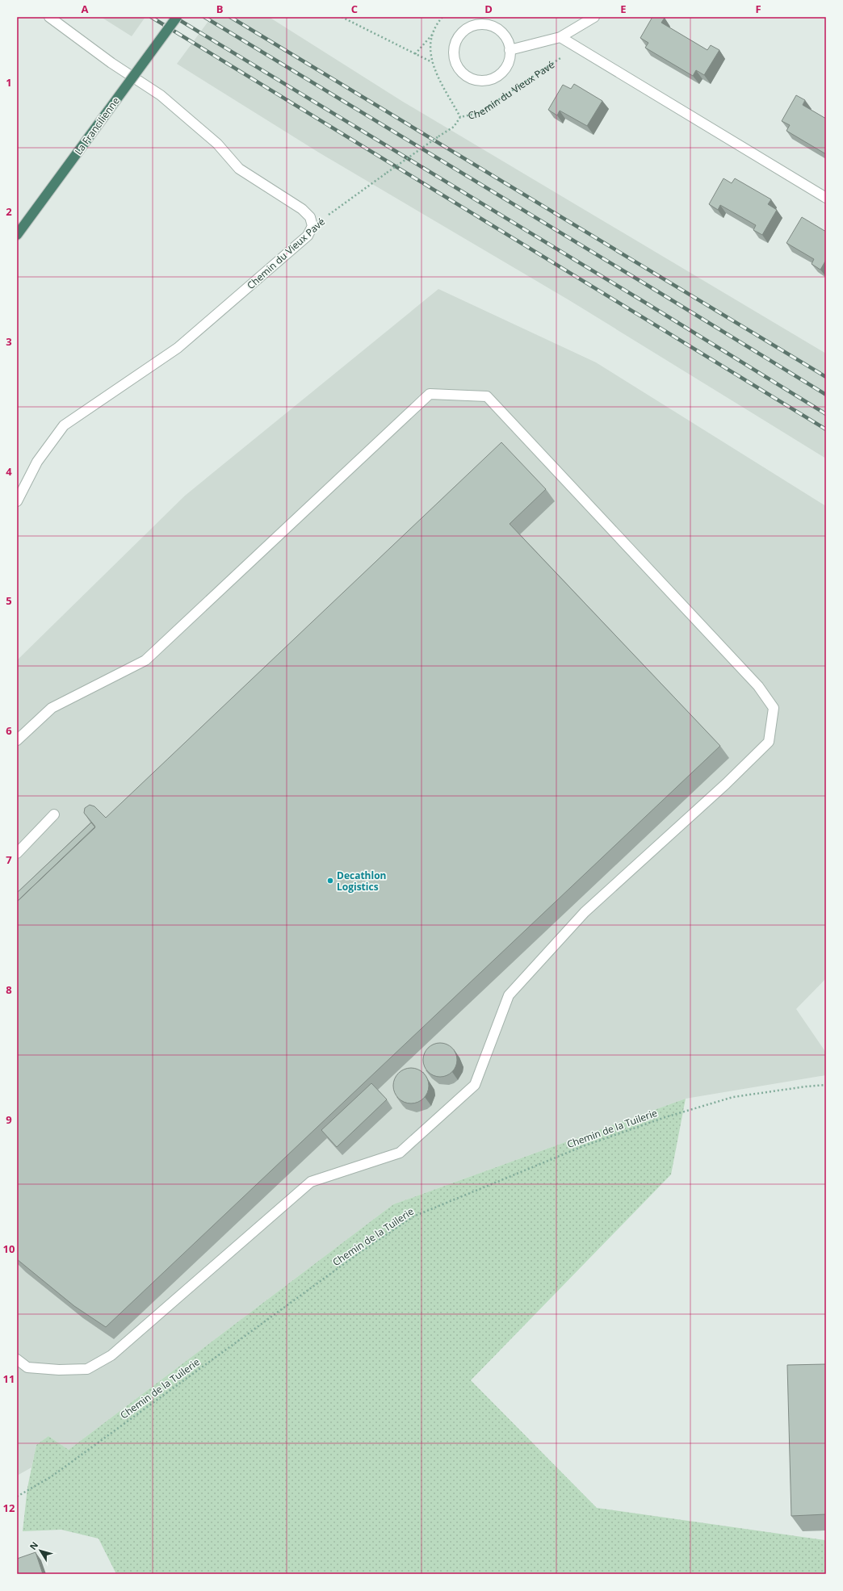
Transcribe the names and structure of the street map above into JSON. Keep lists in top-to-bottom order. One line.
{"streets":{"highway":["La Francilienne"],"street":["Chemin du Vieux Pavé"],"path":["Chemin de la Tuilerie"]},"places":["Decathlon Logistics"],"north":"top left","grid":{"columns":["A","B","C","D","E","F"],"rows":["1","2","3","4","5","6","7","8","9","10","11","12"]}}
